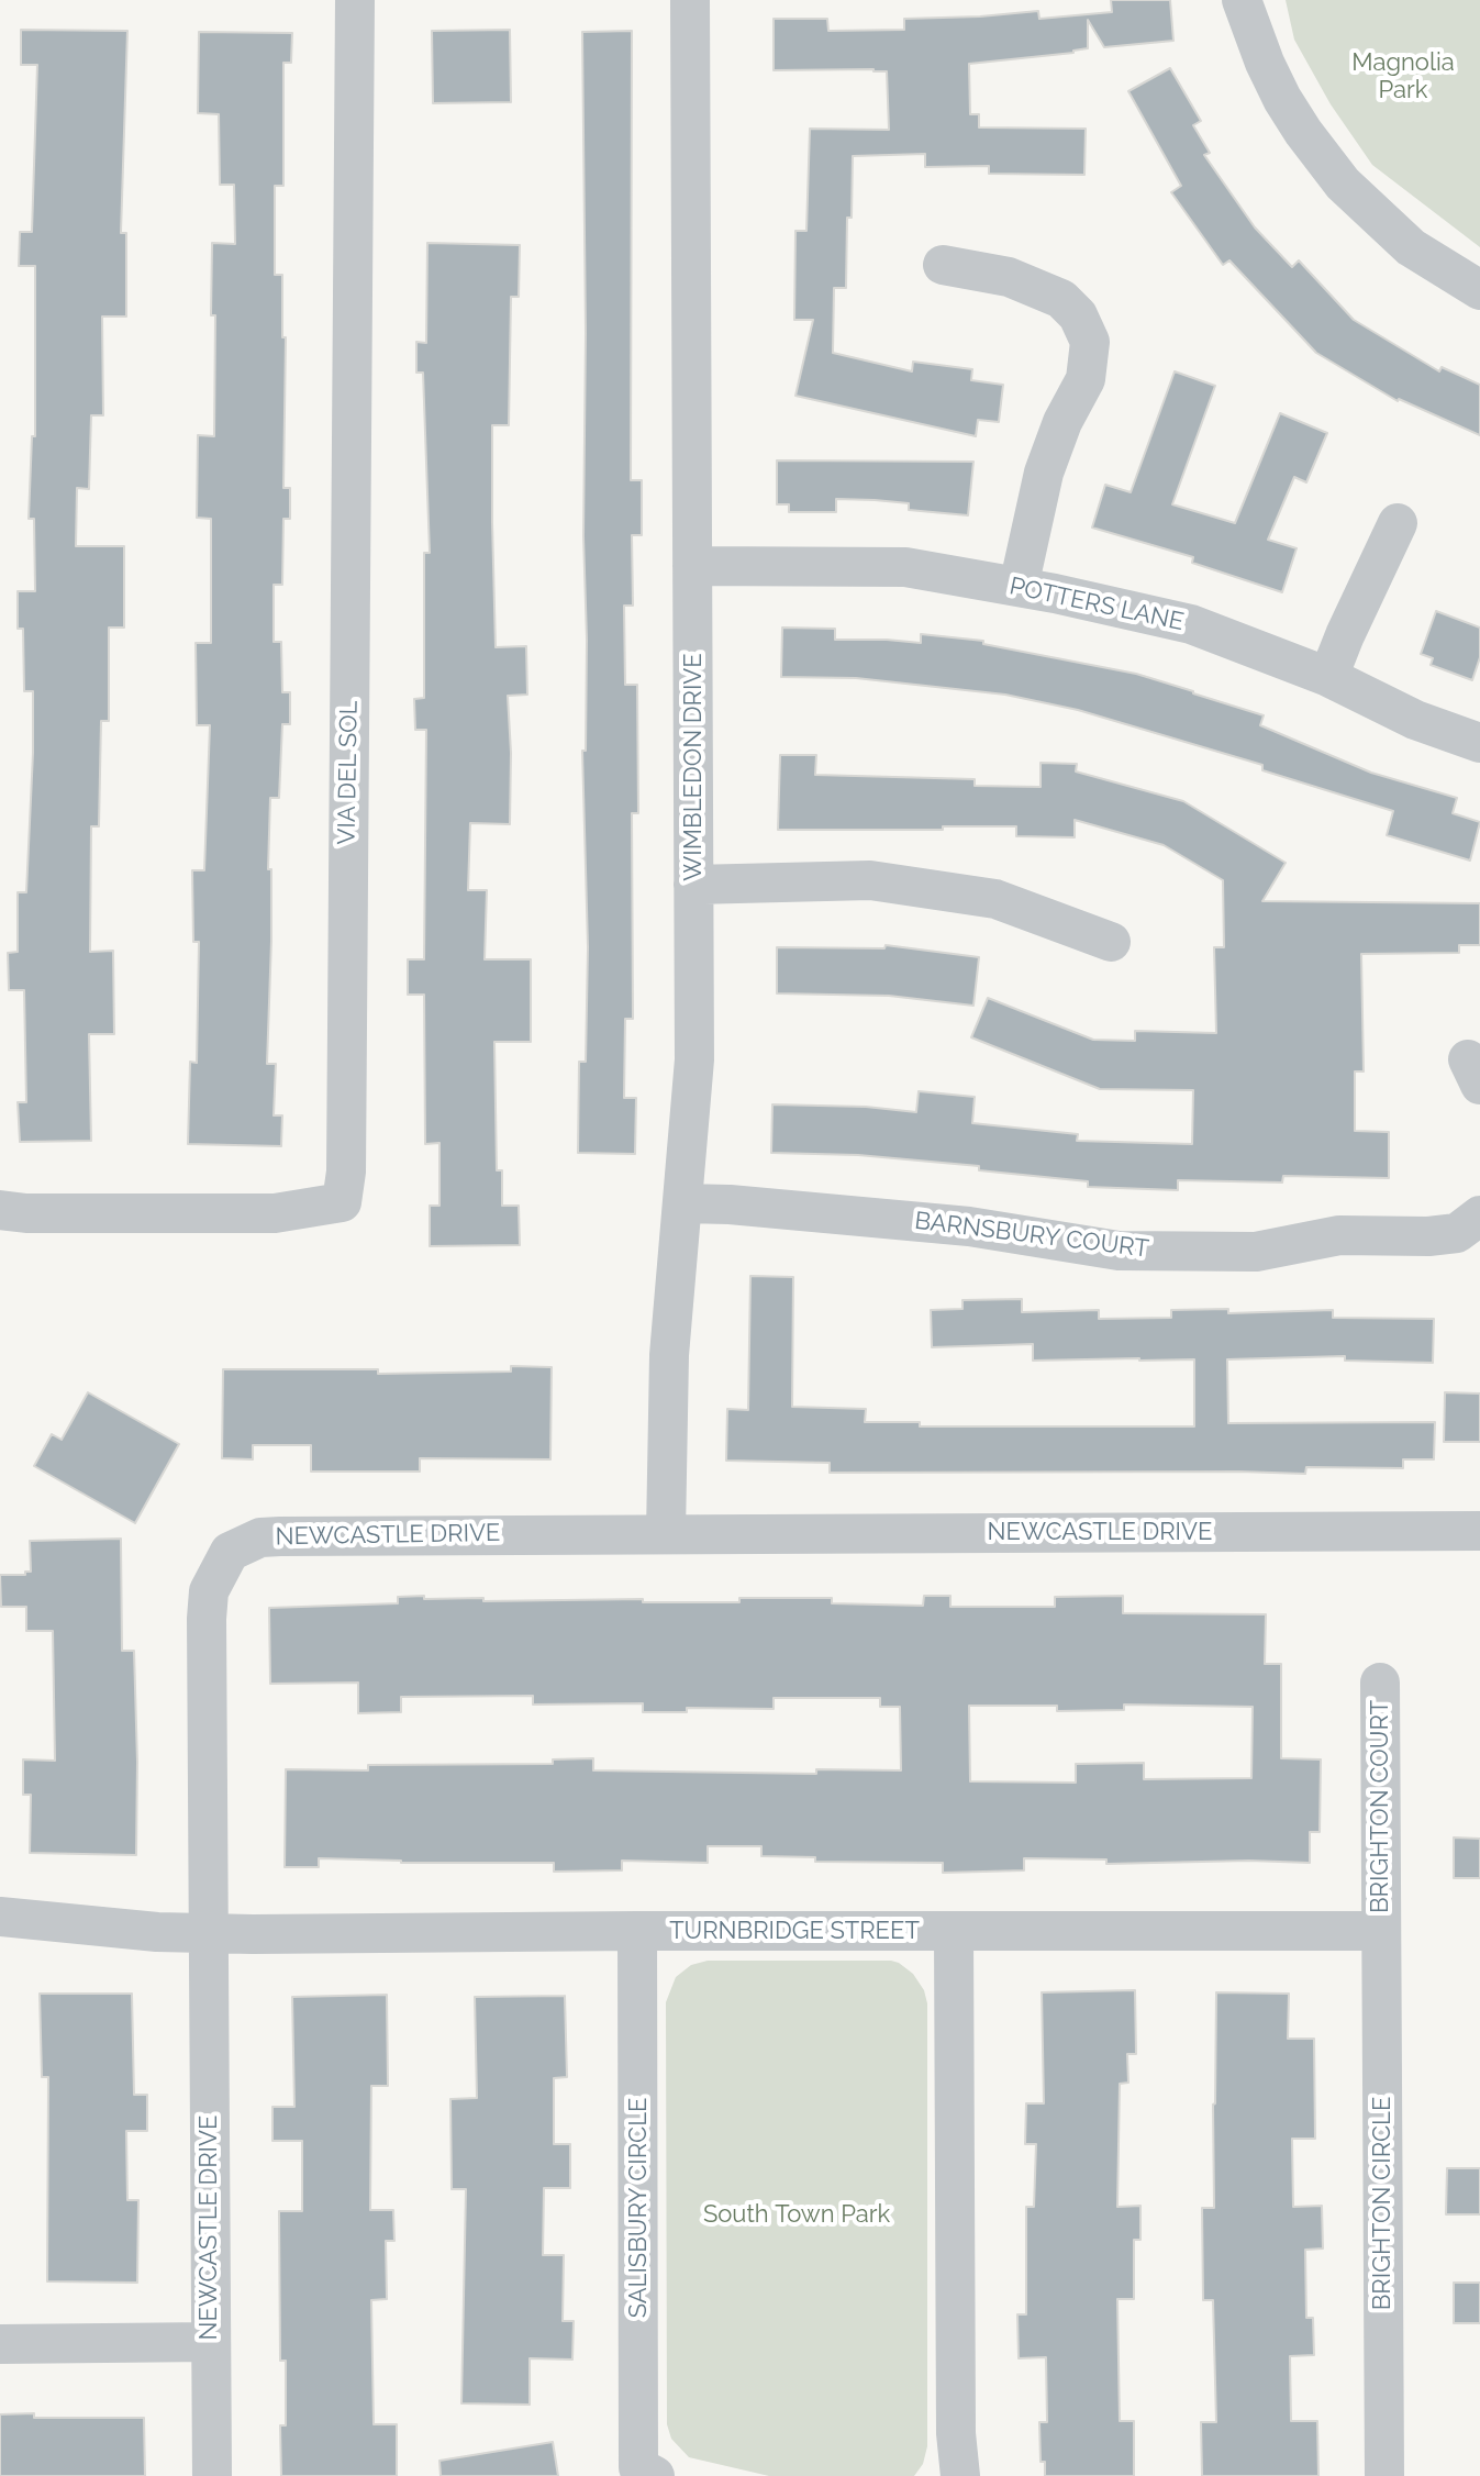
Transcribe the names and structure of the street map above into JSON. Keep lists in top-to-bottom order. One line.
{"streets":{"street":["POTTERS LANE","WIMBLEDON DRIVE","VIA DEL SOL","BARNSBURY COURT","NEWCASTLE DRIVE","BRIGHTON COURT","TURNBRIDGE STREET","BRIGHTON CIRCLE","SALISBURY CIRCLE"]},"crossings":[["POTTERS LANE","WIMBLEDON DRIVE"],["WIMBLEDON DRIVE","BARNSBURY COURT"],["WIMBLEDON DRIVE","NEWCASTLE DRIVE"],["NEWCASTLE DRIVE","TURNBRIDGE STREET"],["BRIGHTON COURT","TURNBRIDGE STREET"],["BRIGHTON COURT","BRIGHTON CIRCLE"],["TURNBRIDGE STREET","BRIGHTON CIRCLE"],["TURNBRIDGE STREET","SALISBURY CIRCLE"]],"parks":["Magnolia Park","South Town Park"]}
